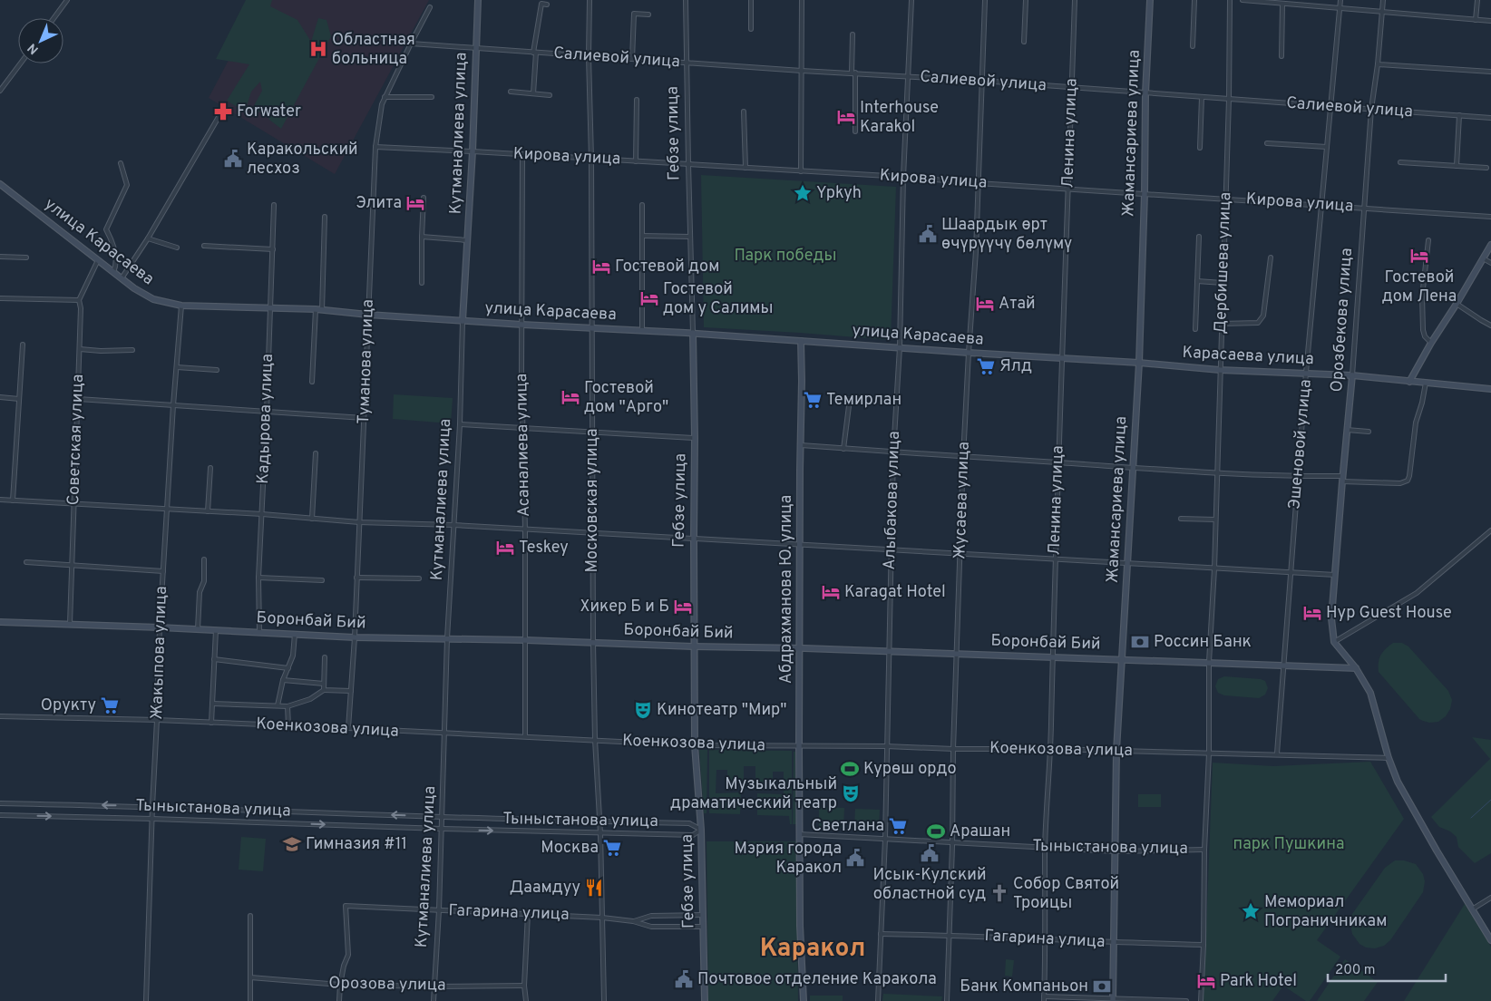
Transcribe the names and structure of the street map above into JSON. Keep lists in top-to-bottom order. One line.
{"streets":{"main road":["Кутманалиева улица","Гебзе улица","Жамансариева улица","улица Карасаева","Орозбекова улица","Карасаева улица","Абдрахманова Ю. улица","Боронбай Бий"],"street":["Салиевой улица","Ленина улица","Кирова улица","Дербишева улица","Туманова улица","Кадырова улица","Советская улица","Эшеновой улица","Асаналиева улица","Московская улица","Алыбакова улица","Жусаева улица","Жакыпова улица","Коенкозова улица","Тыныстанова улица","Гагарина улица","Орозова улица"]},"crossings":[["Салиевой улица","Кутманалиева улица"],["Салиевой улица","Гебзе улица"],["Салиевой улица","Ленина улица"],["Салиевой улица","Жамансариева улица"],["Салиевой улица","Дербишева улица"],["Салиевой улица","Орозбекова улица"],["Салиевой улица","Туманова улица"],["Салиевой улица","Эшеновой улица"],["Салиевой улица","Московская улица"],["Салиевой улица","Алыбакова улица"],["Салиевой улица","Жусаева улица"],["Кутманалиева улица","Кирова улица"],["Кутманалиева улица","улица Карасаева"],["Кутманалиева улица","Боронбай Бий"],["Кутманалиева улица","Коенкозова улица"],["Кутманалиева улица","Тыныстанова улица"],["Кутманалиева улица","Гагарина улица"],["Кутманалиева улица","Орозова улица"],["Гебзе улица","Кирова улица"],["Гебзе улица","улица Карасаева"],["Гебзе улица","Боронбай Бий"],["Гебзе улица","Коенкозова улица"],["Гебзе улица","Тыныстанова улица"],["Гебзе улица","Гагарина улица"],["Ленина улица","Кирова улица"],["Ленина улица","улица Карасаева"],["Ленина улица","Боронбай Бий"],["Ленина улица","Коенкозова улица"],["Ленина улица","Тыныстанова улица"],["Ленина улица","Гагарина улица"],["Жамансариева улица","Кирова улица"],["Жамансариева улица","улица Карасаева"],["Жамансариева улица","Карасаева улица"],["Жамансариева улица","Боронбай Бий"],["Жамансариева улица","Коенкозова улица"],["Жамансариева улица","Тыныстанова улица"],["Жамансариева улица","Гагарина улица"],["Кирова улица","Дербишева улица"],["Кирова улица","Орозбекова улица"],["Кирова улица","Туманова улица"],["Кирова улица","Эшеновой улица"],["Кирова улица","Асаналиева улица"],["Кирова улица","Московская улица"],["Кирова улица","Алыбакова улица"],["Кирова улица","Жусаева улица"],["улица Карасаева","Карасаева улица"],["улица Карасаева","Туманова улица"],["улица Карасаева","Кадырова улица"],["улица Карасаева","Советская улица"],["улица Карасаева","Асаналиева улица"],["улица Карасаева","Московская улица"],["улица Карасаева","Алыбакова улица"],["улица Карасаева","Жусаева улица"],["улица Карасаева","Абдрахманова Ю. улица"],["улица Карасаева","Жакыпова улица"],["Дербишева улица","Карасаева улица"],["Дербишева улица","Боронбай Бий"],["Дербишева улица","Коенкозова улица"],["Орозбекова улица","Карасаева улица"],["Карасаева улица","Эшеновой улица"],["Туманова улица","Боронбай Бий"],["Туманова улица","Коенкозова улица"],["Кадырова улица","Боронбай Бий"],["Советская улица","Боронбай Бий"],["Эшеновой улица","Боронбай Бий"],["Эшеновой улица","Коенкозова улица"],["Асаналиева улица","Боронбай Бий"],["Асаналиева улица","Коенкозова улица"],["Московская улица","Боронбай Бий"],["Московская улица","Коенкозова улица"],["Московская улица","Тыныстанова улица"],["Московская улица","Гагарина улица"],["Алыбакова улица","Боронбай Бий"],["Алыбакова улица","Коенкозова улица"],["Алыбакова улица","Тыныстанова улица"],["Алыбакова улица","Гагарина улица"],["Жусаева улица","Боронбай Бий"],["Жусаева улица","Коенкозова улица"],["Жусаева улица","Тыныстанова улица"],["Жусаева улица","Гагарина улица"],["Абдрахманова Ю. улица","Боронбай Бий"],["Абдрахманова Ю. улица","Коенкозова улица"],["Абдрахманова Ю. улица","Тыныстанова улица"],["Боронбай Бий","Жакыпова улица"],["Жакыпова улица","Коенкозова улица"],["Жакыпова улица","Тыныстанова улица"],["Гагарина улица","Орозова улица"]],"districts":["Каракол"],"parks":["Парк победы","парк Пушкина"],"places":{"hospital":["Областная больница"],"pharmacy":["Forwater"],"hotel":["Interhouse Karakol","Элита","Гостевой дом Лена","Гостевой дом","Гостевой дом у Салимы","Атай","Гостевой дом \"Арго\"","Teskey","Karagat Hotel","Хикер Б и Б","Нур Guest House","Park Hotel"],"public building":["Каракольский лесхоз","Шаардык өрт өчүрүүчү бөлүмү","Исык-Кулский областной суд","Мэрия города Каракол","Почтовое отделение Каракола"],"place":["Ypkyh","Мемориал Пограничникам"],"supermarket":["Ялд","Темирлан","Орукту","Светлана","Москва"],"bank":["Россин Банк","Банк Компаньон"],"theatre":["Кинотеатр \"Мир\"","Музыкальный драматический театр"],"sports":["Курөш ордо","Арашан"],"school or university":["Гимназия #11"],"restaurant":["Даамдуу"],"church":["Собор Святой Троицы"]},"scale_bar":"200 m","north":"bottom left"}
